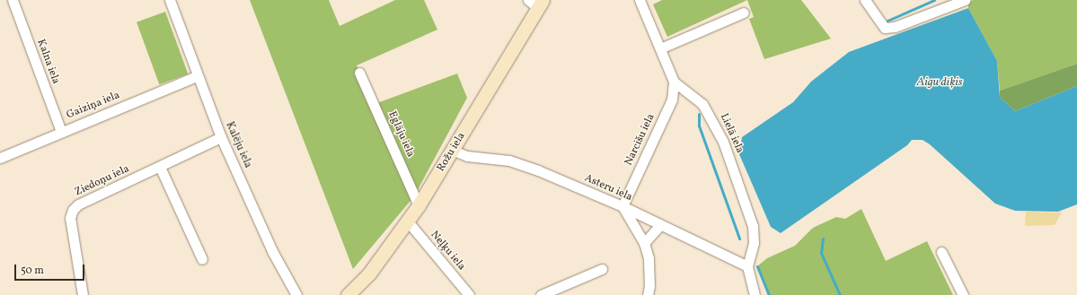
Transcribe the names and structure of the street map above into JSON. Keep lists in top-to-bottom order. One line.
{"streets":{"street":["Kalna iela","Gaiziņa iela","Lielā iela","Eglāju iela","Narcišu iela","Kalēju iela","Rožu iela","Ziedoņu iela","Asteru iela","Neļķu iela"]},"crossings":[["Kalna iela","Gaiziņa iela"],["Gaiziņa iela","Kalēju iela"],["Lielā iela","Narcišu iela"],["Lielā iela","Asteru iela"],["Eglāju iela","Rožu iela"],["Narcišu iela","Asteru iela"],["Kalēju iela","Ziedoņu iela"],["Rožu iela","Asteru iela"],["Rožu iela","Neļķu iela"]],"water":["Aigu dīķis"],"scale_bar":"50 m"}
